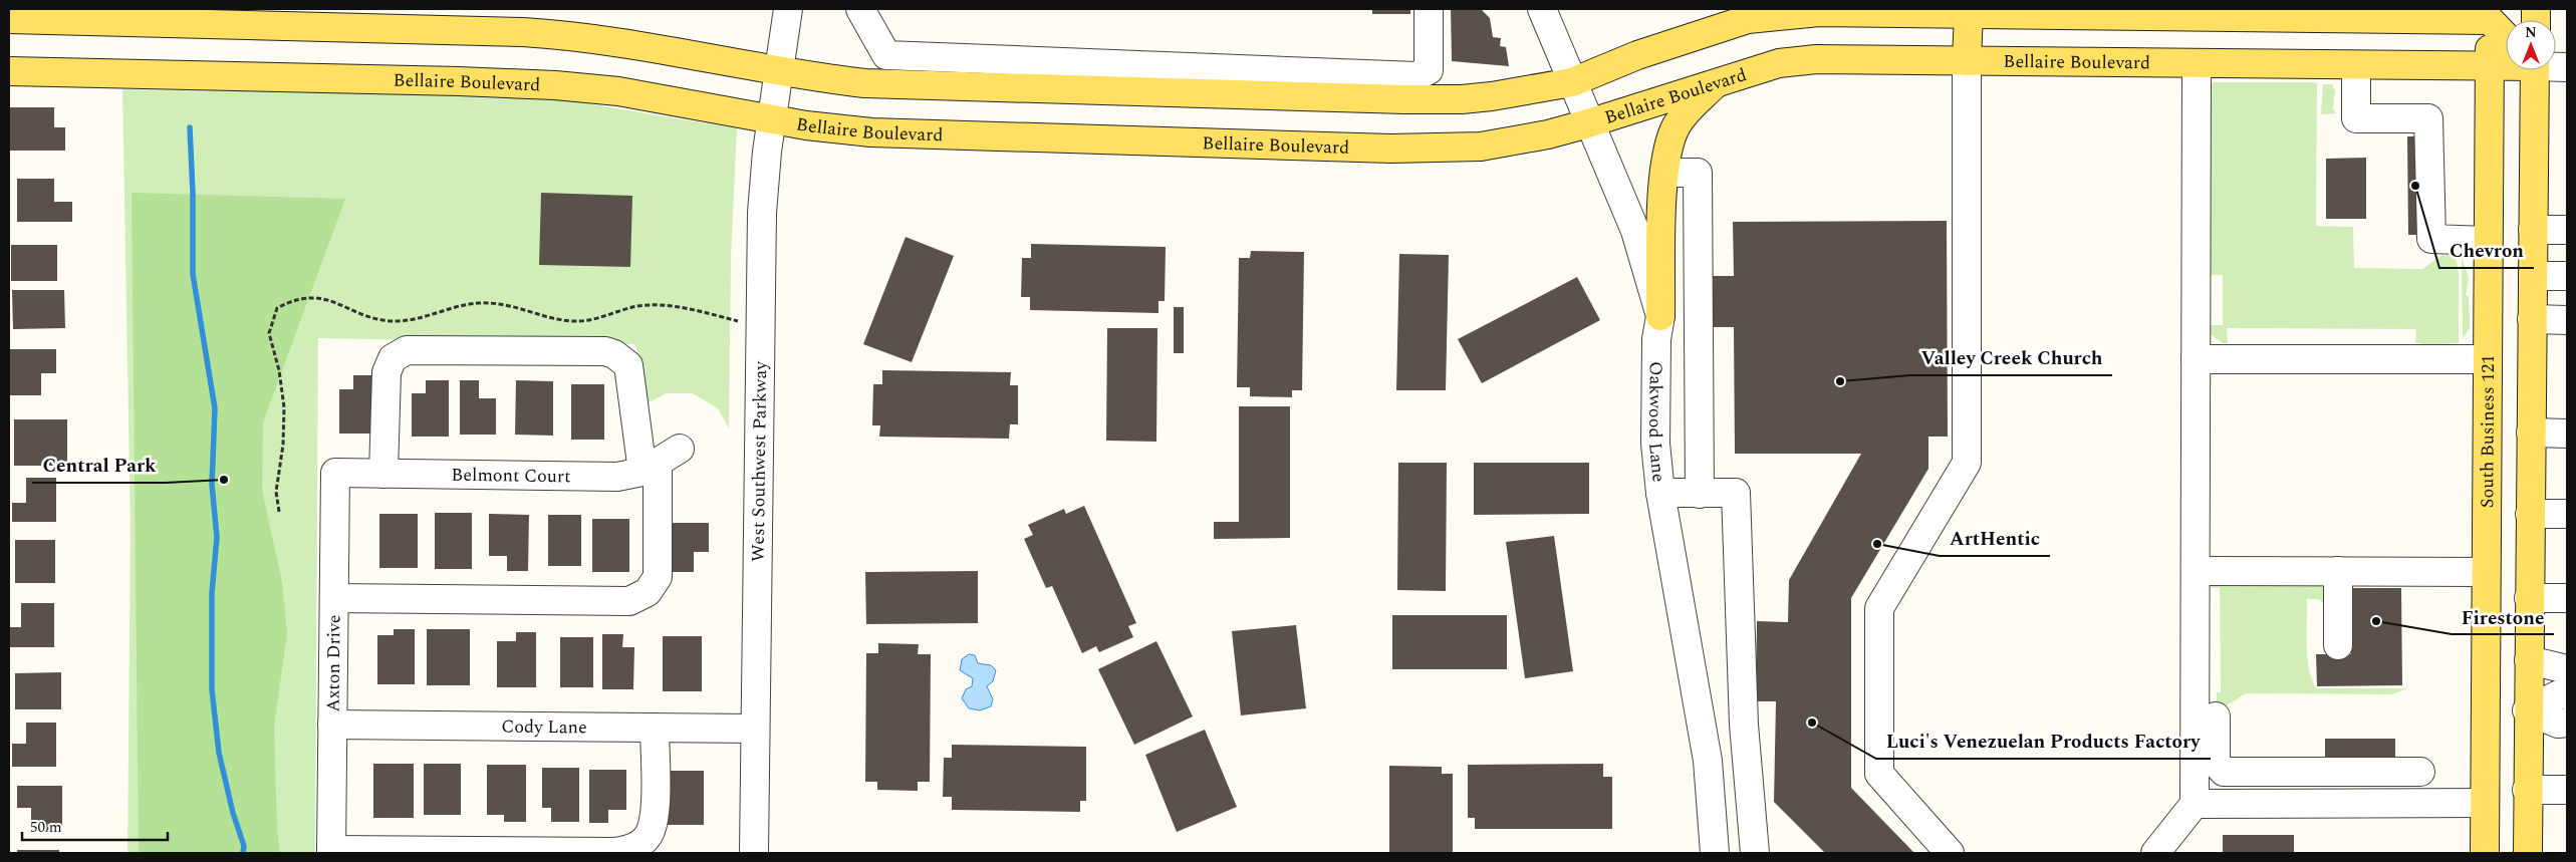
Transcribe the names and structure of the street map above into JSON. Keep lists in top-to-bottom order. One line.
{"streets":{"main road":["Bellaire Boulevard","South Business 121"],"street":["Oakwood Lane","West Southwest Parkway","Belmont Court","Axton Drive","Cody Lane"]},"crossings":[["Bellaire Boulevard","Oakwood Lane"],["Bellaire Boulevard","South Business 121"],["Bellaire Boulevard","West Southwest Parkway"],["West Southwest Parkway","Cody Lane"],["Belmont Court","Axton Drive"],["Axton Drive","Cody Lane"]],"places":["Chevron","Valley Creek Church","Central Park","ArtHentic","Firestone","Luci's Venezuelan Products Factory"],"scale_bar":"50 m","north":"top"}
